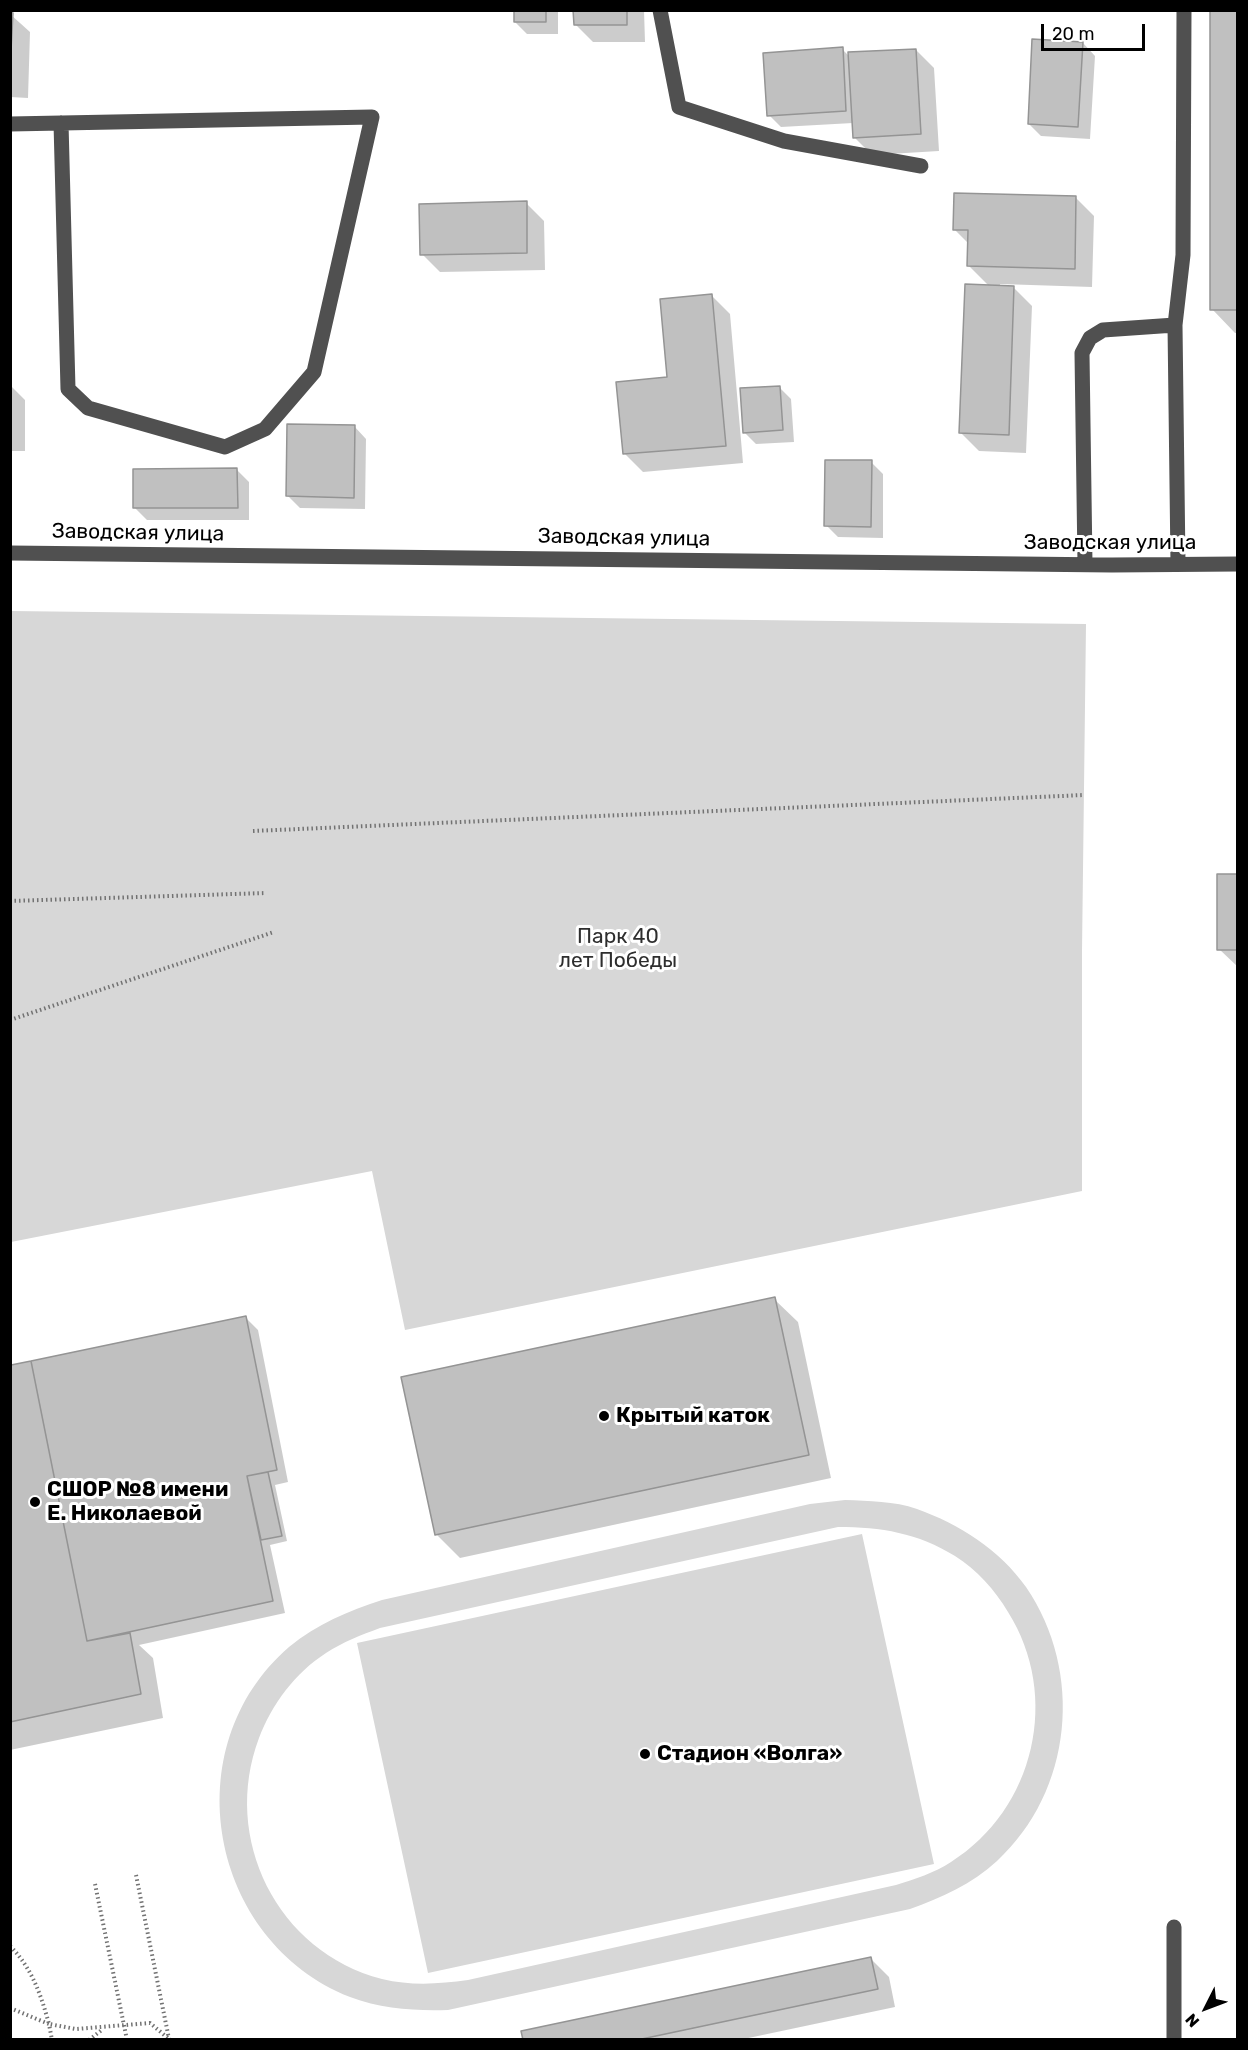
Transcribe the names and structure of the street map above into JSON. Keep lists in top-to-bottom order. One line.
{"streets":{"street":["Заводская улица"]},"parks":["Парк 40 лет Победы"],"places":["Крытый каток","СШОР №8 имени Е. Николаевой","Стадион «Волга»"],"scale_bar":"20 m","north":"bottom left"}
